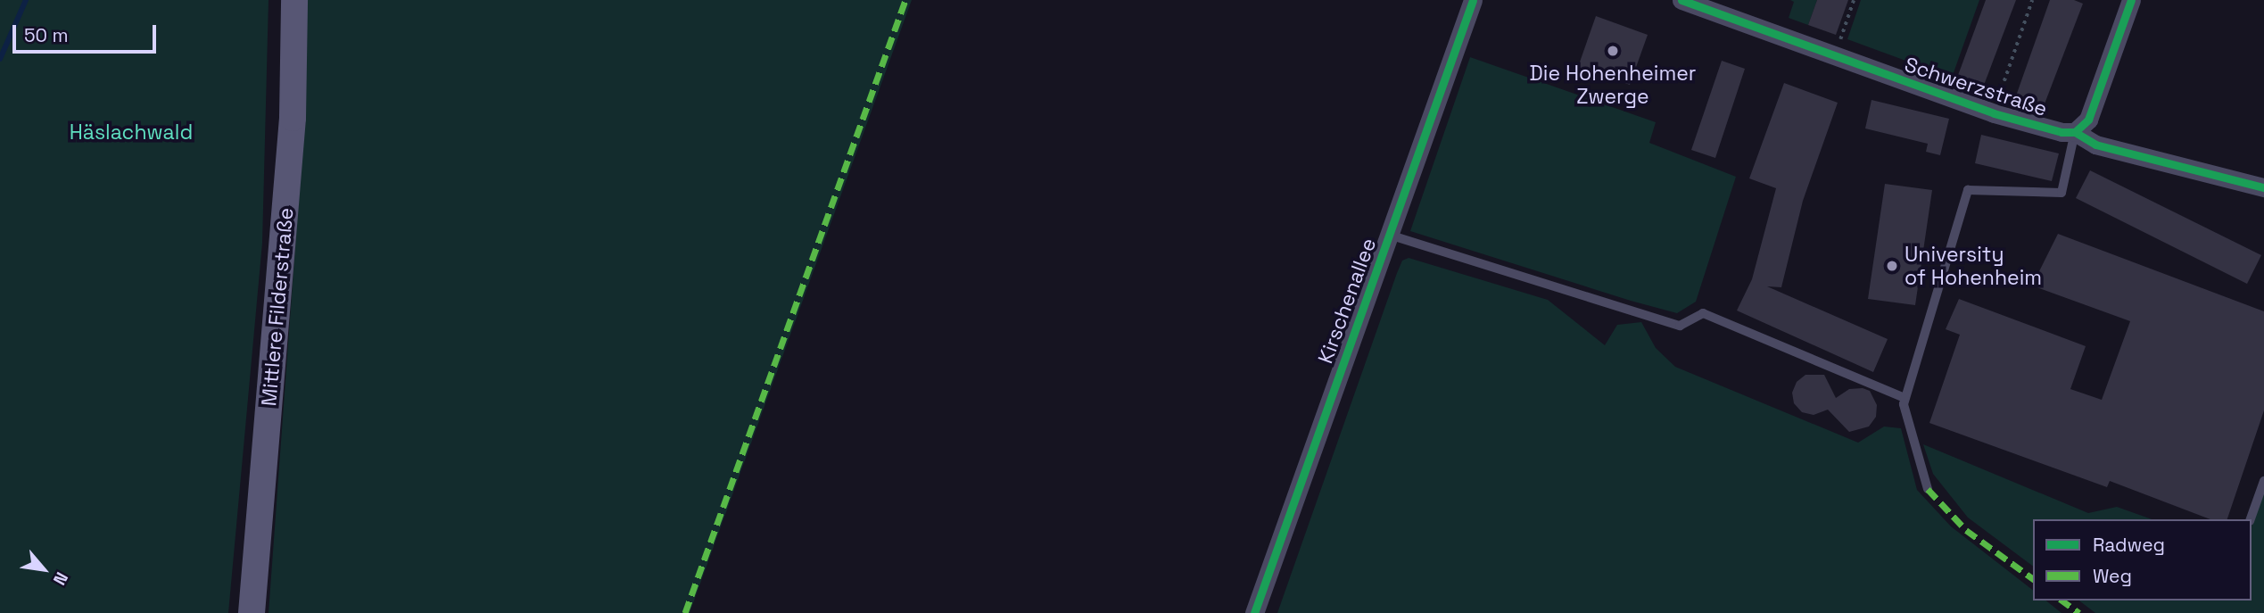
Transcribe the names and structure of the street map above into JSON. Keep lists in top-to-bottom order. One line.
{"streets":{"main road":["Mittlere Filderstraße"],"street":["Schwerzstraße","Kirschenallee"]},"parks":["Häslachwald"],"places":["Die Hohenheimer Zwerge","University of Hohenheim"],"legend":["Radweg","Weg"],"scale_bar":"50 m","north":"bottom right"}
